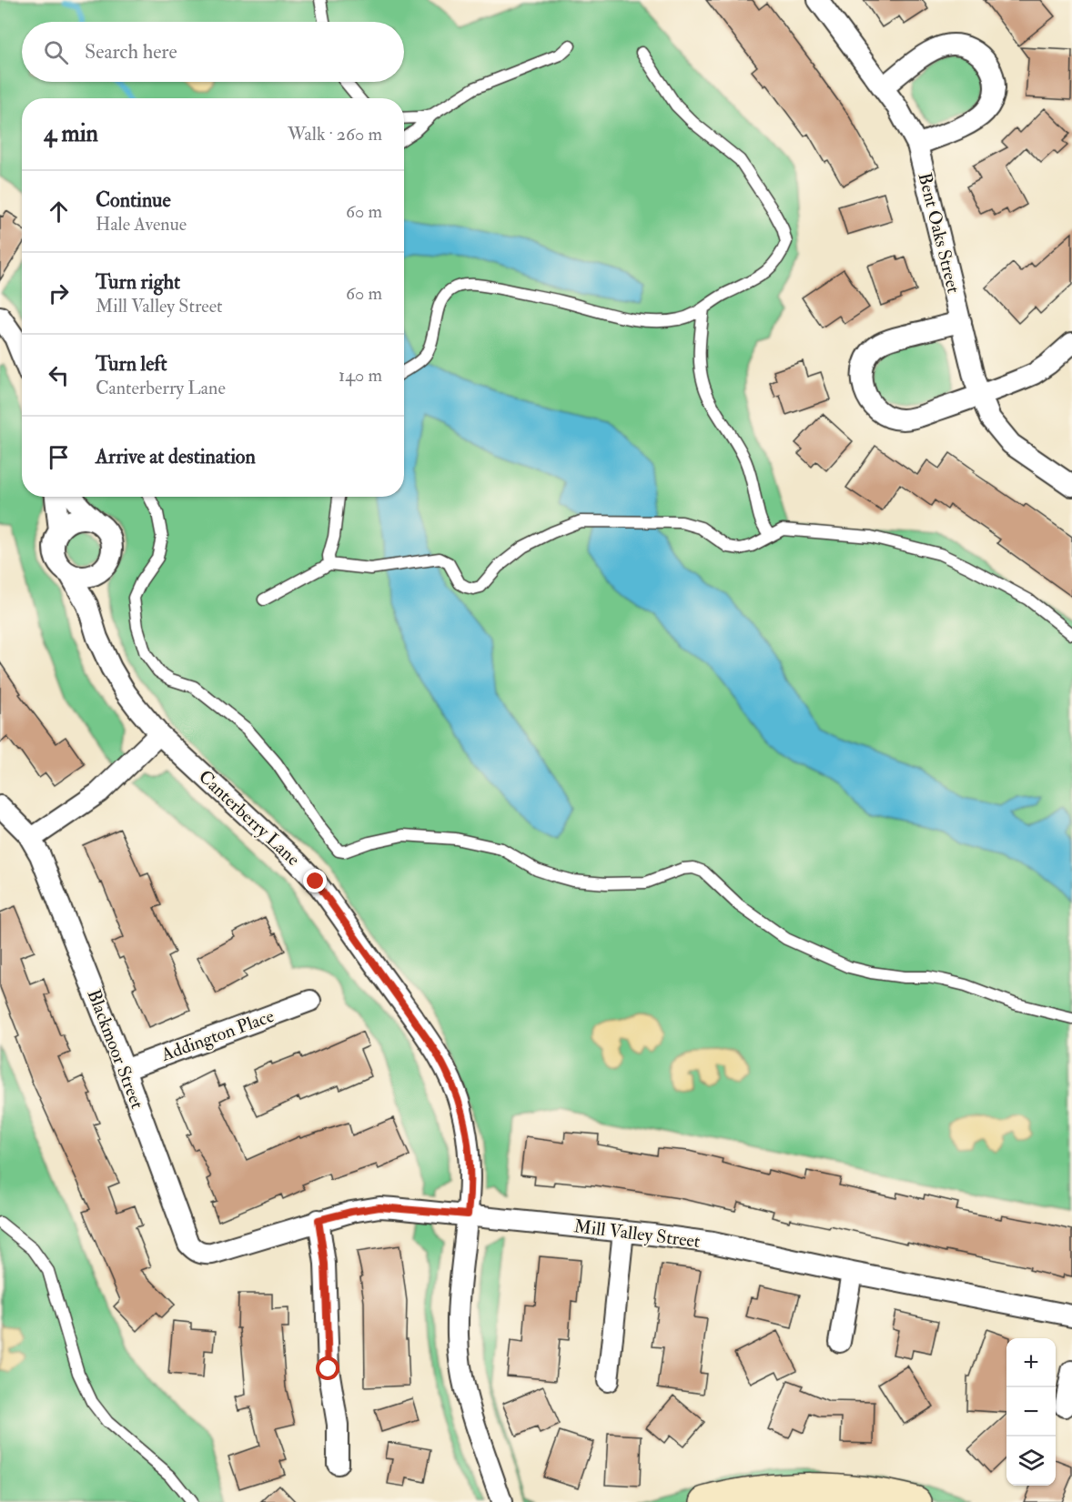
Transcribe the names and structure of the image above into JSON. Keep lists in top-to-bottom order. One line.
{"streets":{"street":["Bent Oaks Street","Canterberry Lane","Addington Place","Blackmoor Street","Mill Valley Street"]},"crossings":[["Canterberry Lane","Mill Valley Street"],["Addington Place","Blackmoor Street"],["Blackmoor Street","Mill Valley Street"]],"page":{"search":"Search here","heading":["4 min","Walk · 260 m"],"list":[["Continue","Hale Avenue","60 m"],["Turn right","Mill Valley Street","60 m"],["Turn left","Canterberry Lane","140 m"],"Arrive at destination"],"map_buttons":["+","−"]}}
